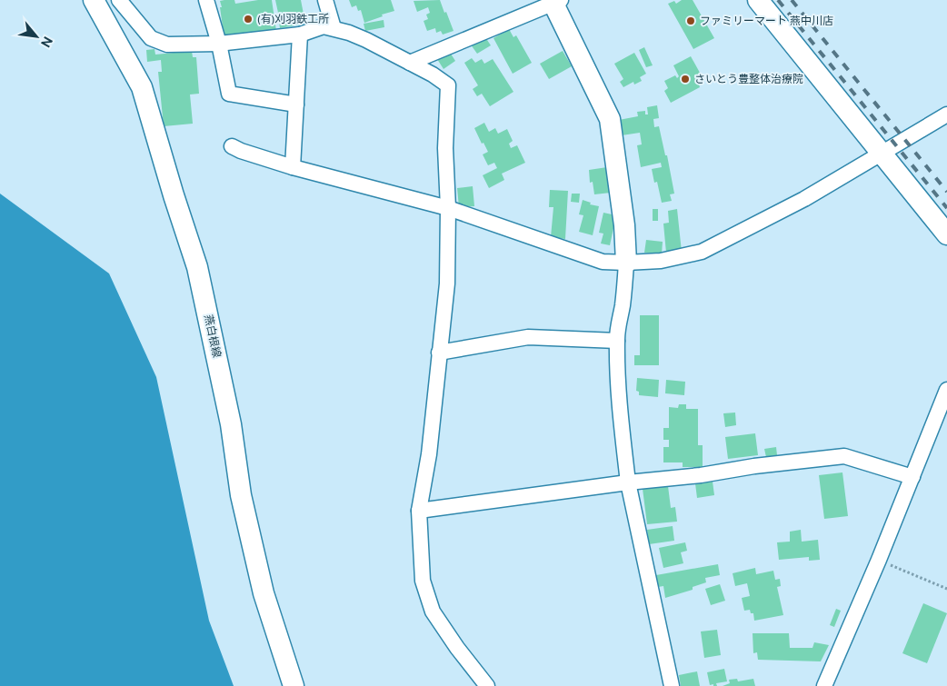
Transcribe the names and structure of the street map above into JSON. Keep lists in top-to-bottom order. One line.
{"streets":{"main road":["燕白根線"]},"places":["(有)刈羽鉄工所","ファミリーマート 燕中川店","さいとう豊整体治療院"],"north":"bottom right"}
